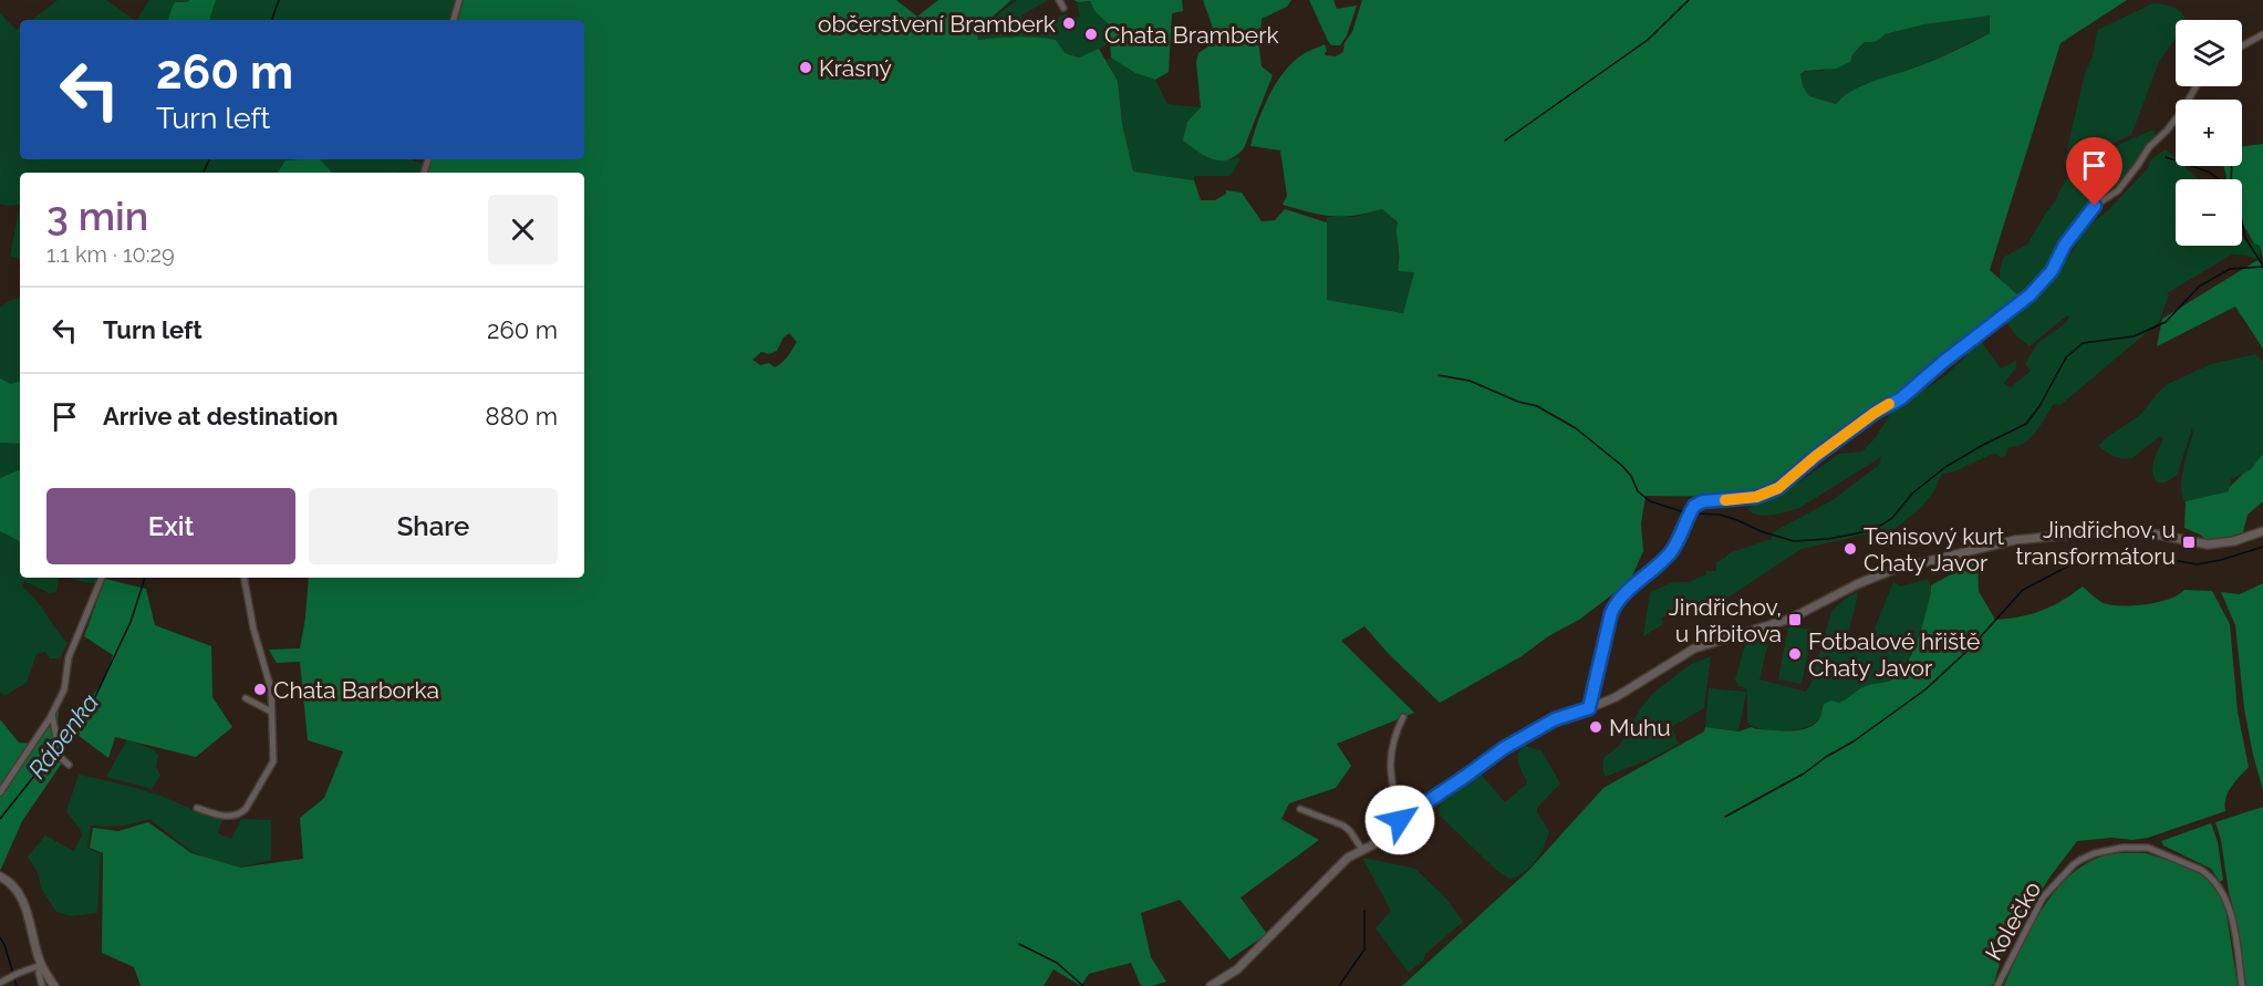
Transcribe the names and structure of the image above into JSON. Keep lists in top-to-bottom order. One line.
{"streets":{"street":["Kolečko"]},"water":["Rábenka"],"places":{"other":["občerstvení Bramberk","Chata Bramberk","Krásný","Tenisový kurt Chaty Javor","Fotbalové hřiště Chaty Javor","Chata Barborka","Muhu"],"transit":["Jindřichov, u transformátoru","Jindřichov, u hřbitova"]},"page":{"map_buttons":["+","−"],"turn":["260 m","Turn left"],"heading":["3 min","1.1 km · 10:29"],"list":[{"name":"Turn left","value":"260 m"},{"name":"Arrive at destination","value":"880 m"}],"buttons":["Exit","Share"]}}
